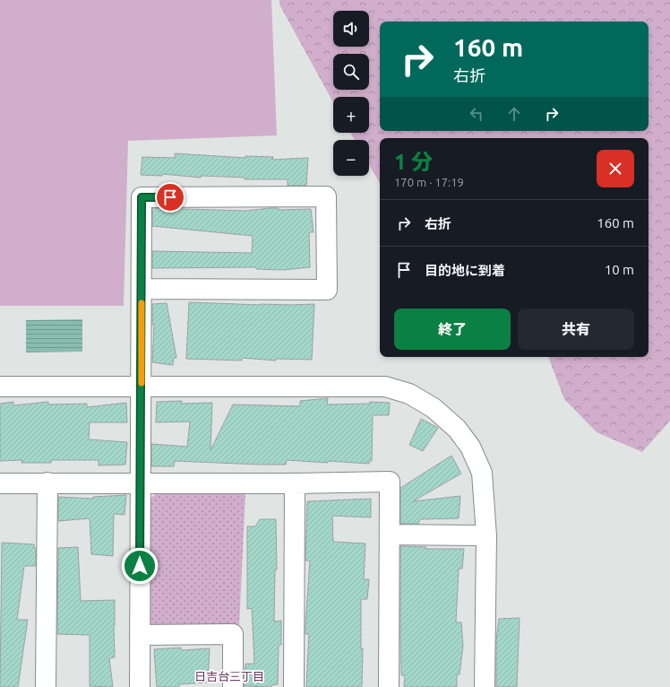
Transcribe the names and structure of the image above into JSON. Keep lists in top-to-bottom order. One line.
{"districts":["日吉台三丁目"],"page":{"map_buttons":["+","−"],"turn":["160 m","右折"],"heading":["1 分","170 m · 17:19"],"list":[{"name":"右折","value":"160 m"},{"name":"目的地に到着","value":"10 m"}],"buttons":["終了","共有"]}}
